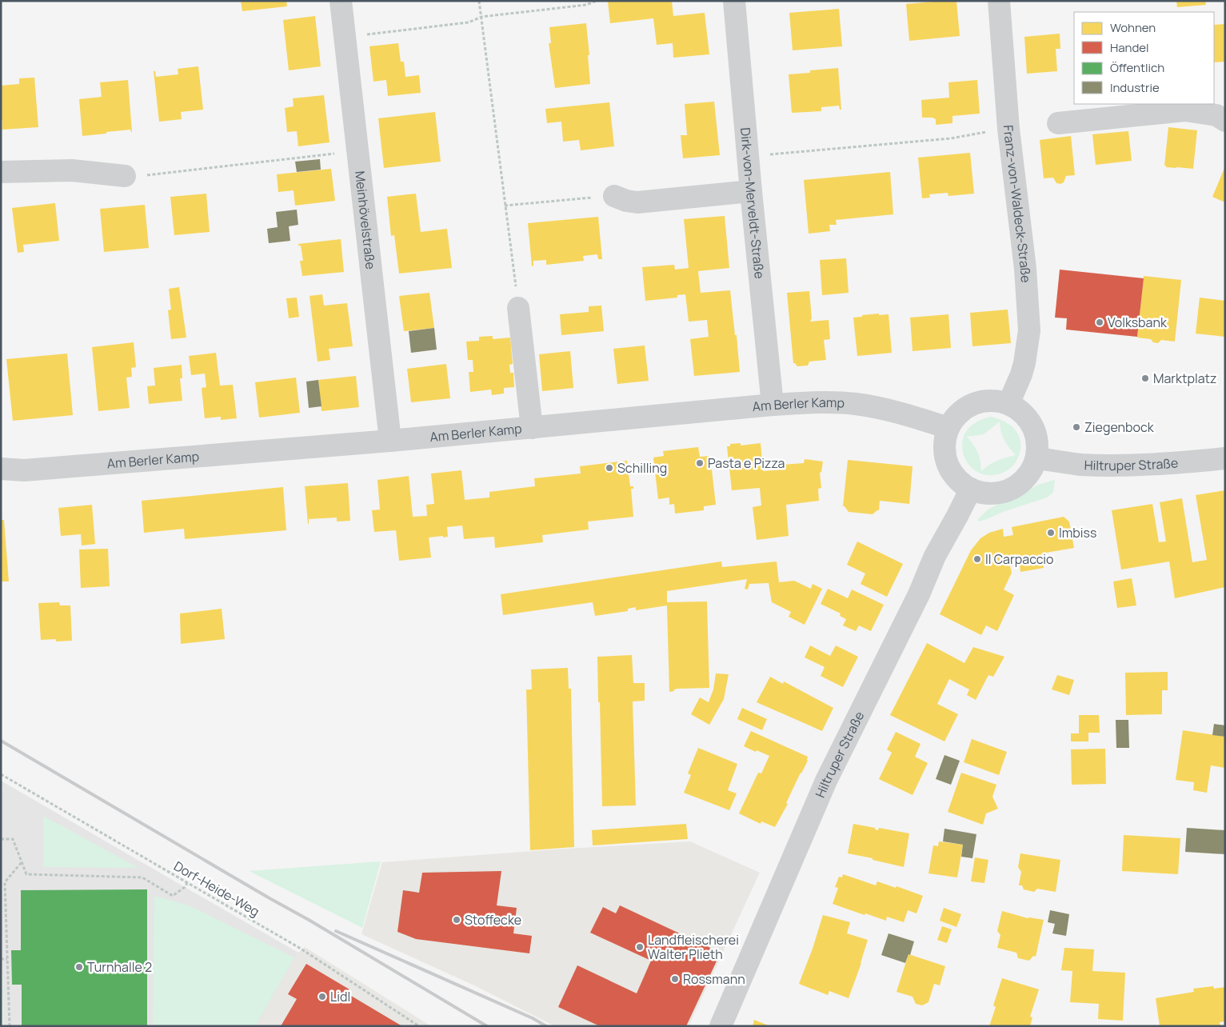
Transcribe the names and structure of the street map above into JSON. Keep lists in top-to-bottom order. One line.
{"streets":{"street":["Dirk-von-Merveldt-Straße","Franz-von-Waldeck-Straße","Meinhövelstraße","Am Berler Kamp","Hiltruper Straße"],"path":["Dorf-Heide-Weg"]},"crossings":[["Dirk-von-Merveldt-Straße","Am Berler Kamp"],["Franz-von-Waldeck-Straße","Am Berler Kamp"],["Franz-von-Waldeck-Straße","Hiltruper Straße"],["Meinhövelstraße","Am Berler Kamp"],["Am Berler Kamp","Hiltruper Straße"]],"places":["Volksbank","Marktplatz","Ziegenbock","Pasta e Pizza","Schilling","Imbiss","Il Carpaccio","Stoffecke","Landfleischerei Walter Plieth","Turnhalle 2","Rossmann","Lidl"],"legend":["Wohnen","Handel","Öffentlich","Industrie"]}
